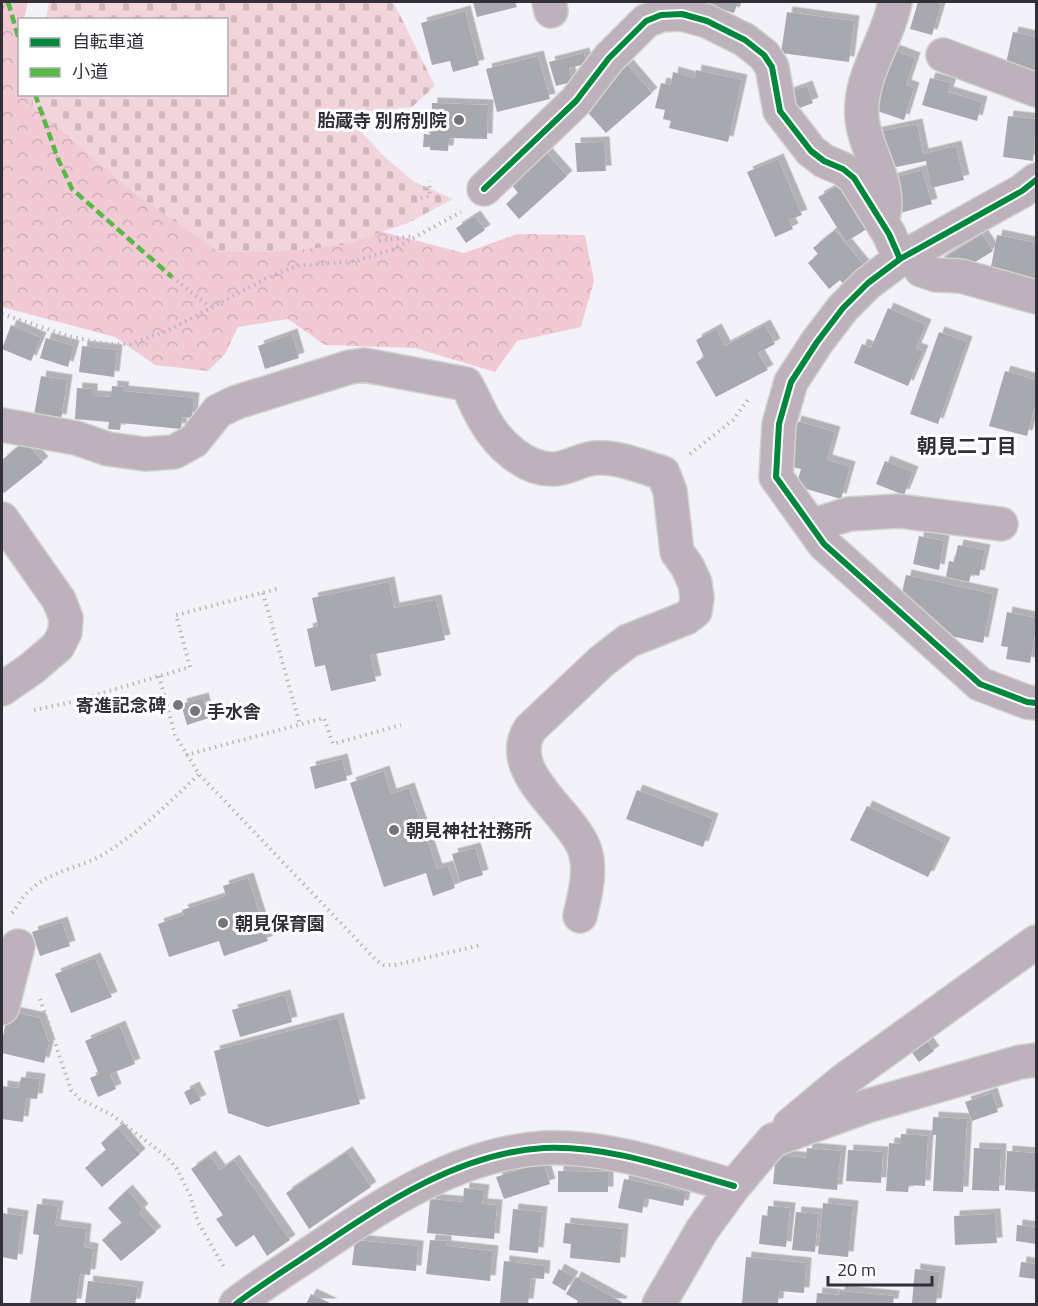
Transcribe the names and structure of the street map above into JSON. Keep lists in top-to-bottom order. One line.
{"districts":["朝見二丁目"],"places":["胎蔵寺 別府別院","寄進記念碑","手水舎","朝見神社社務所","朝見保育園"],"legend":["自転車道","小道"],"scale_bar":"20 m"}
